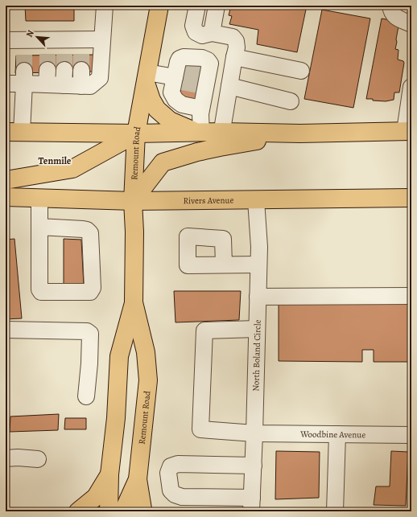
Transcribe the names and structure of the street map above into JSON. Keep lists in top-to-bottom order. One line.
{"streets":{"main road":["Remount Road","Rivers Avenue"],"street":["North Boland Circle","Woodbine Avenue"]},"crossings":[["Remount Road","Rivers Avenue"],["Rivers Avenue","North Boland Circle"],["North Boland Circle","Woodbine Avenue"]],"districts":["Tenmile"],"north":"top left"}
